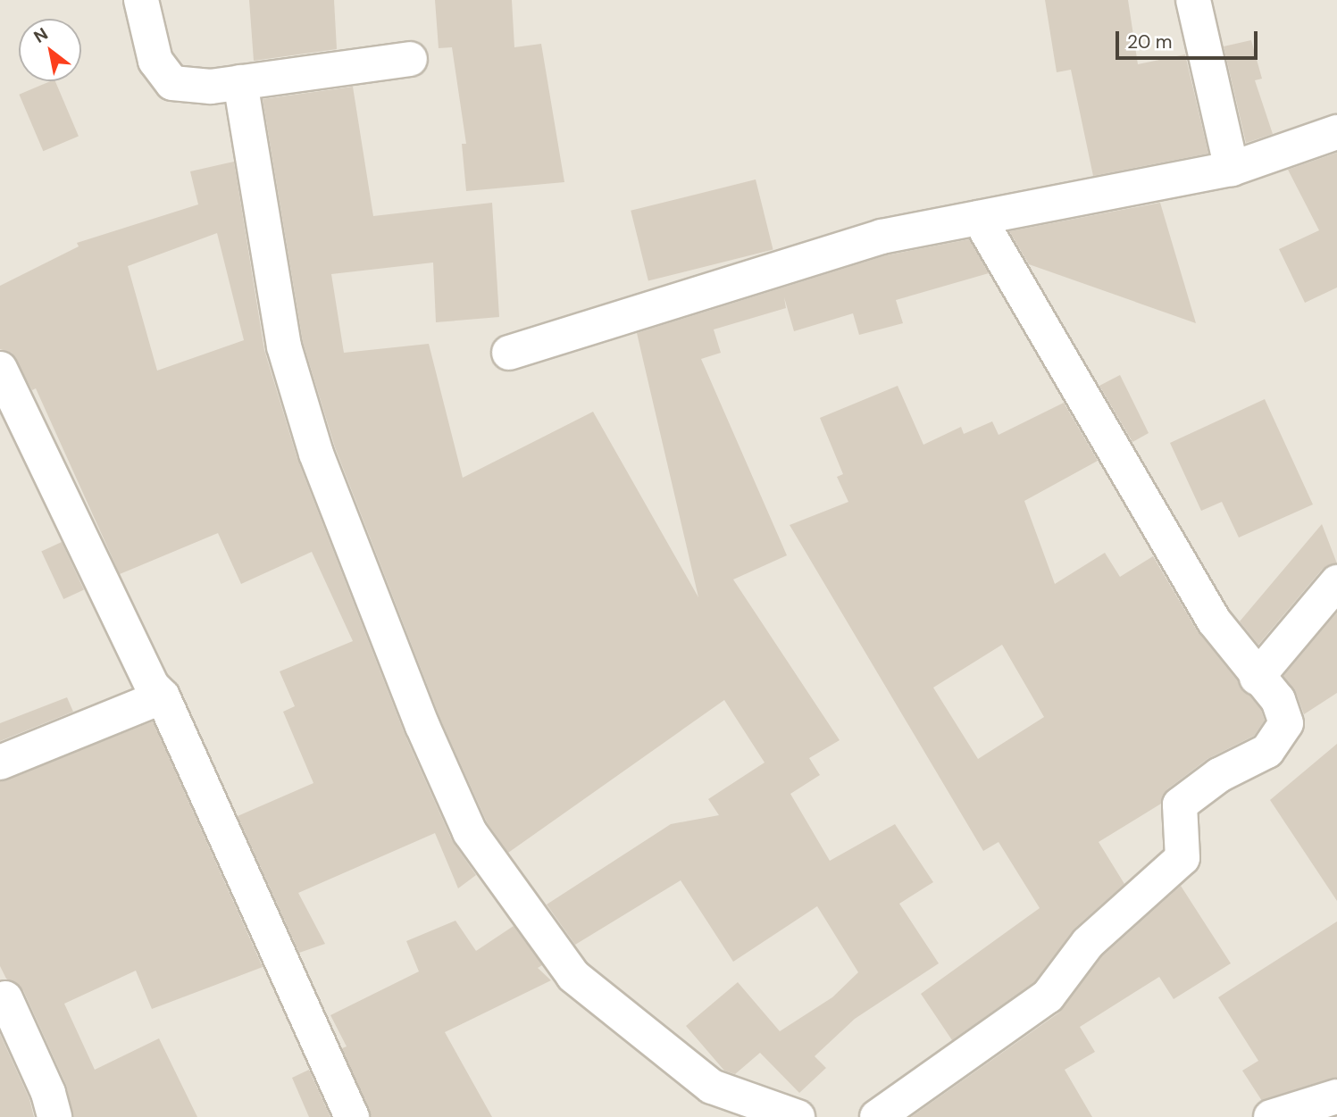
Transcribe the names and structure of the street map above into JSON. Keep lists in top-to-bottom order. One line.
{"scale_bar":"20 m","north":"top left"}
